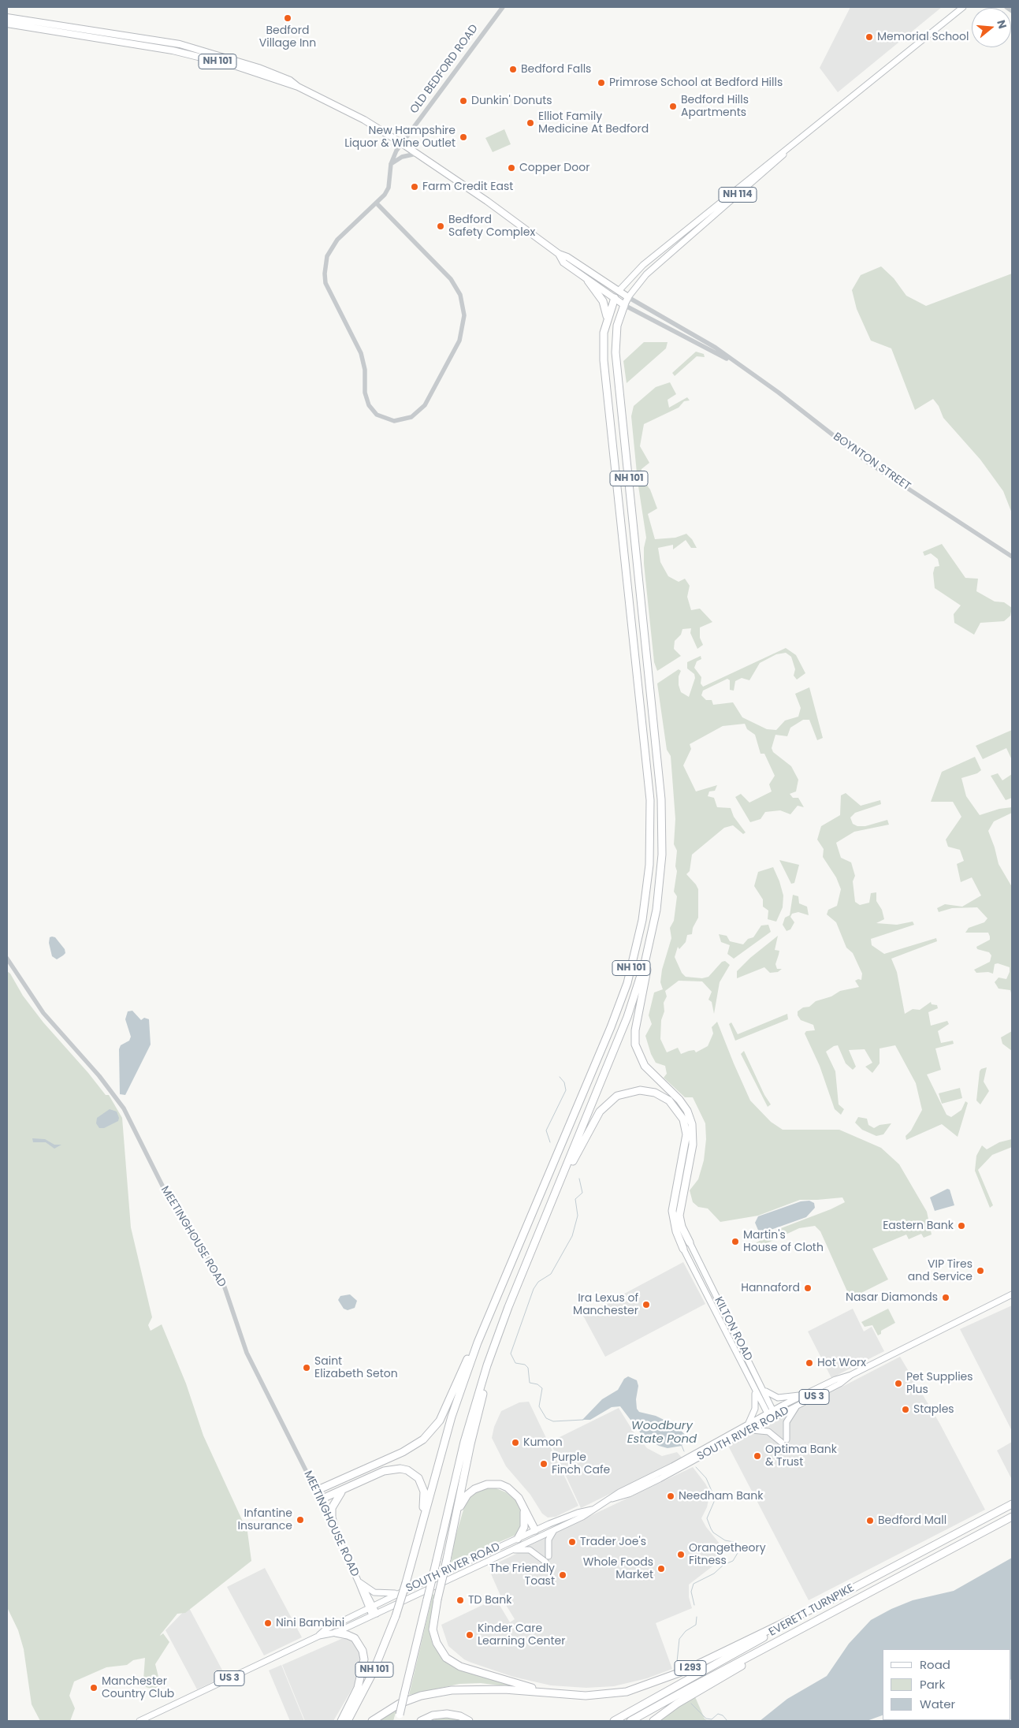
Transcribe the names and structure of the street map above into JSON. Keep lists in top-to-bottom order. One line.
{"streets":{"highway":["NH 101","BOYNTON STREET","EVERETT TURNPIKE","I 293"],"main road":["NH 114","MEETINGHOUSE ROAD","KILTON ROAD","US 3","SOUTH RIVER ROAD"],"street":["OLD BEDFORD ROAD"]},"crossings":[["NH 101","OLD BEDFORD ROAD"],["NH 101","NH 114"],["NH 101","BOYNTON STREET"],["NH 114","BOYNTON STREET"],["MEETINGHOUSE ROAD","SOUTH RIVER ROAD"],["KILTON ROAD","SOUTH RIVER ROAD"],["EVERETT TURNPIKE","I 293"]],"water":["Woodbury Estate Pond"],"places":["Bedford Village Inn","Memorial School","Bedford Falls","Primrose School at Bedford Hills","Dunkin' Donuts","Bedford Hills Apartments","Elliot Family Medicine At Bedford","New Hampshire Liquor & Wine Outlet","Copper Door","Farm Credit East","Bedford Safety Complex","Eastern Bank","Martin's House of Cloth","VIP Tires and Service","Hannaford","Nasar Diamonds","Ira Lexus of Manchester","Hot Worx","Saint Elizabeth Seton","Pet Supplies Plus","Staples","Kumon","Optima Bank & Trust","Purple Finch Cafe","Needham Bank","Infantine Insurance","Bedford Mall","Trader Joe's","Orangetheory Fitness","Whole Foods Market","The Friendly Toast","TD Bank","Nini Bambini","Kinder Care Learning Center","Manchester Country Club"],"legend":["Road","Park","Water"],"north":"right"}
